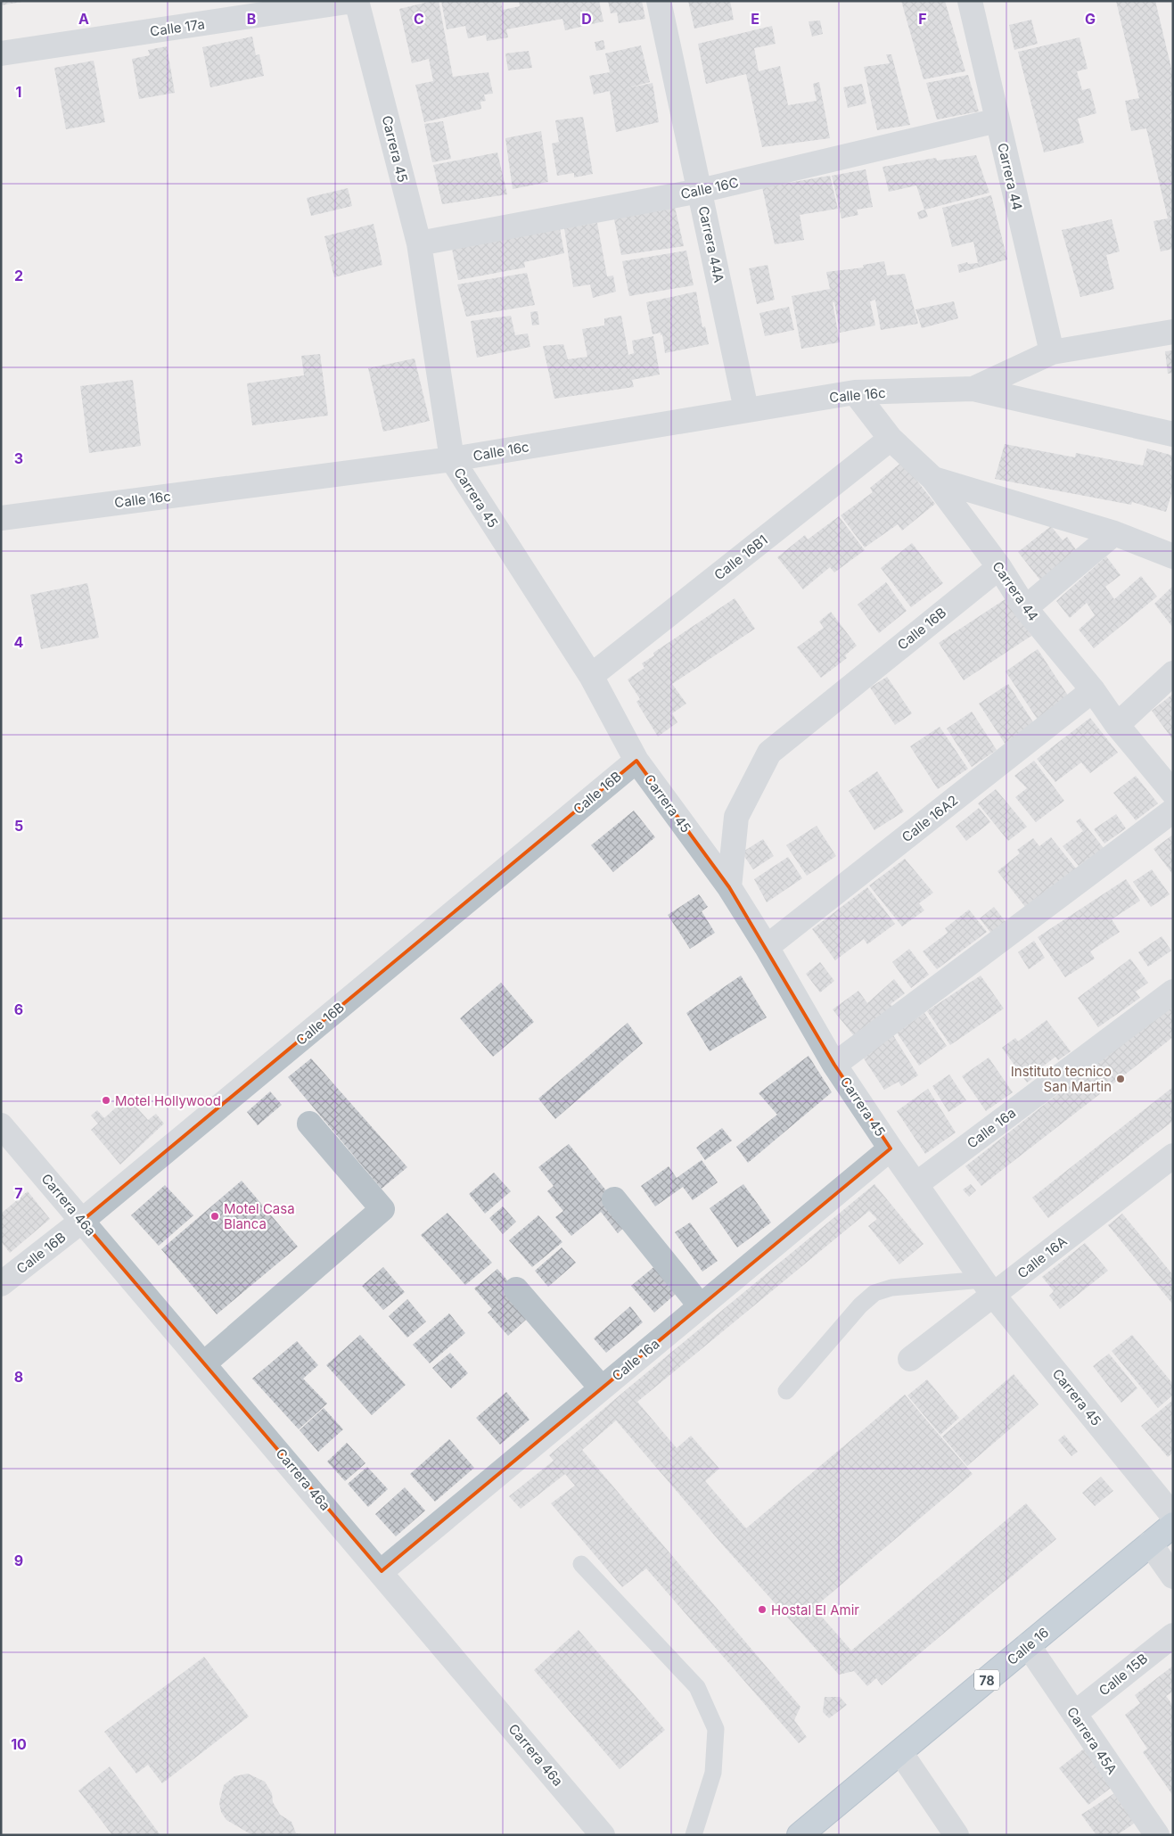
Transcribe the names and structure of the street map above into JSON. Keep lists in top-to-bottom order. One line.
{"streets":{"highway":["Calle 16","78"],"street":["Calle 17a","Carrera 45","Carrera 44","Calle 16C","Carrera 44A","Calle 16c","Calle 16B1","Calle 16B","Calle 16A2","Calle 16a","Carrera 46a","Calle 16A","Calle 15B","Carrera 45A"]},"crossings":[["Carrera 45","Calle 16C"],["Carrera 45","Calle 16c"],["Carrera 45","Calle 16B1"],["Carrera 45","Calle 16B"],["Carrera 45","Calle 16A2"],["Carrera 45","Calle 16a"],["Carrera 45","Calle 16A"],["Carrera 44","Calle 16C"],["Carrera 44","Calle 16c"],["Carrera 44","Calle 16B1"],["Carrera 44","Calle 16B"],["Carrera 44","Calle 16A2"],["Calle 16C","Carrera 44A"],["Carrera 44A","Calle 16c"],["Calle 16B","Carrera 46a"],["Calle 16a","Carrera 46a"],["Calle 16","Carrera 45A"],["Calle 15B","Carrera 45A"]],"places":["Instituto tecnico San Martin","Motel Hollywood","Motel Casa Blanca","Hostal El Amir"],"grid":{"columns":["A","B","C","D","E","F","G"],"rows":["1","2","3","4","5","6","7","8","9","10"]}}
